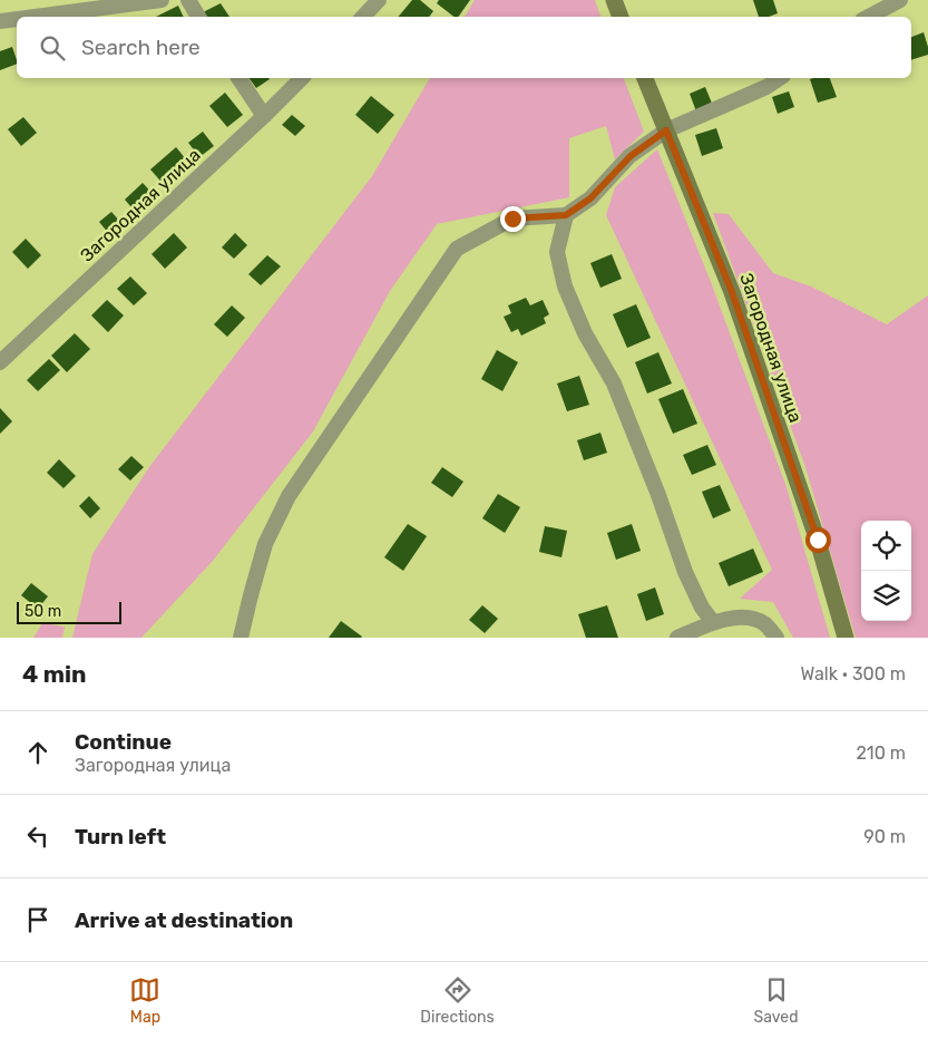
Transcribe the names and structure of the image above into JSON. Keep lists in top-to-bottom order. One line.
{"streets":{"street":["Загородная улица"]},"scale_bar":"50 m","page":{"search":"Search here","scale":"50 m","heading":["4 min","Walk · 300 m"],"list":[["Continue","Загородная улица","210 m"],["Turn left","90 m"],"Arrive at destination"],"nav":["Map","Directions","Saved"]}}
